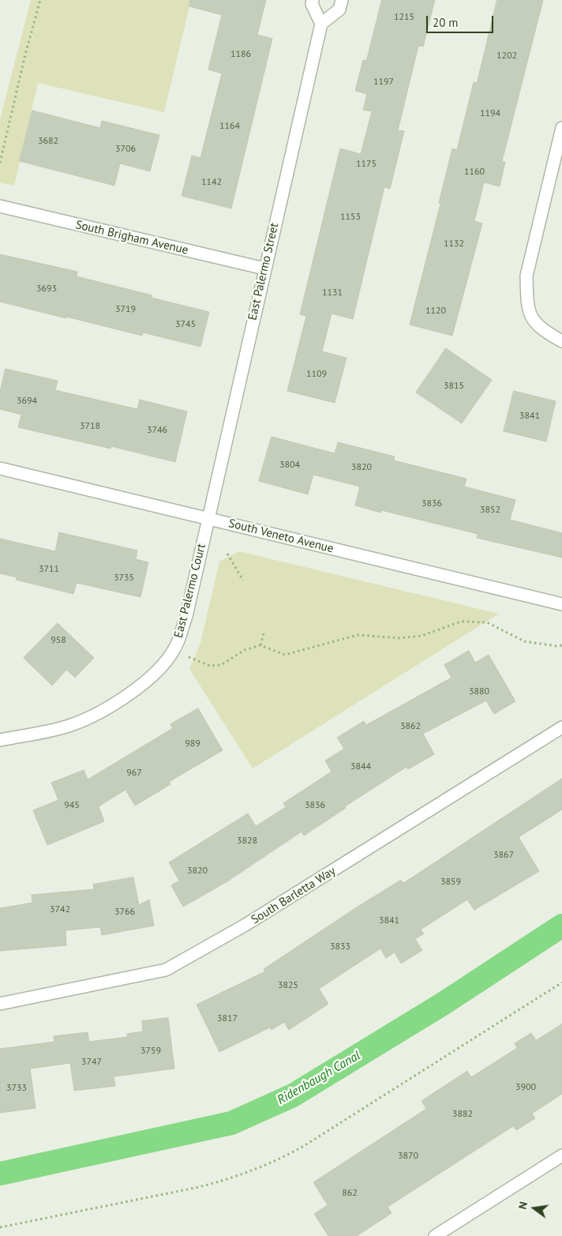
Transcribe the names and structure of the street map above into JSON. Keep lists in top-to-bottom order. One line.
{"streets":{"street":["South Brigham Avenue","East Palermo Street","South Veneto Avenue","East Palermo Court","South Barletta Way"]},"crossings":[["South Brigham Avenue","East Palermo Street"],["East Palermo Street","South Veneto Avenue"],["East Palermo Street","East Palermo Court"],["South Veneto Avenue","East Palermo Court"]],"water":["Ridenbaugh Canal"],"house_numbers":["1215","1186","1202","1197","1194","1164","3682","3706","1175","1160","1142","1153","1132","3693","1131","3719","1120","3745","1109","3815","3694","3841","3718","3746","3804","3820","3836","3852","3711","3735","958","3880","3862","989","3844","967","945","3836","3828","3867","3820","3859","3742","3766","3841","3833","3825","3817","3759","3747","3900","3733","3882","3870","862"],"scale_bar":"20 m","north":"left"}
